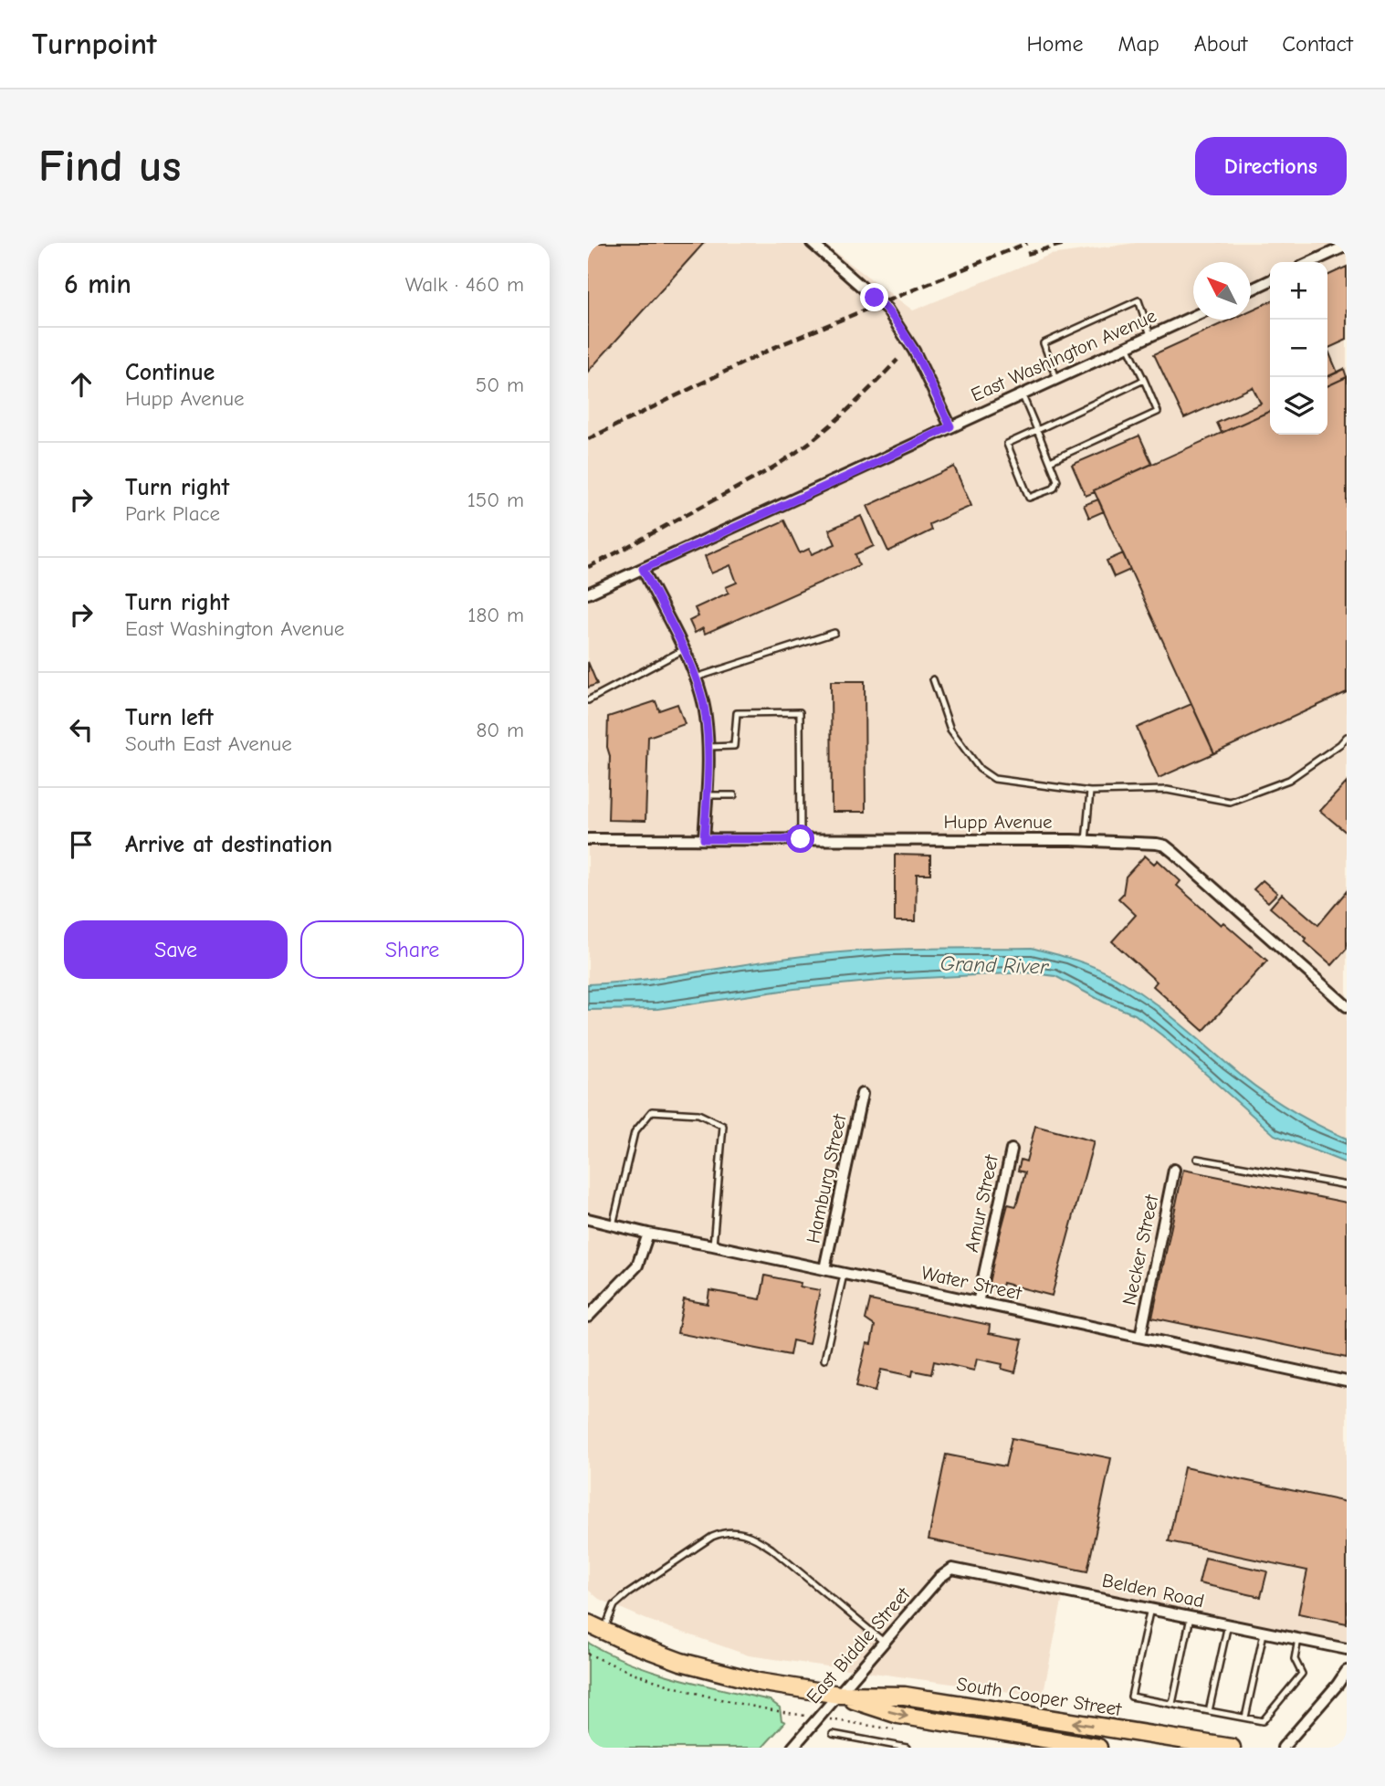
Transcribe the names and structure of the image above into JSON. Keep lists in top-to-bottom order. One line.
{"streets":{"main road":["South Cooper Street"],"street":["East Washington Avenue","Hupp Avenue","Hamburg Street","Amur Street","Necker Street","Water Street","Belden Road","East Biddle Street"]},"crossings":[["Hamburg Street","Water Street"],["Amur Street","Water Street"],["Necker Street","Water Street"],["Belden Road","East Biddle Street"],["East Biddle Street","South Cooper Street"]],"water":["Grand River"],"north":"top left","page":{"header":"Turnpoint","nav":["Home","Map","About","Contact"],"buttons":["Directions",["Save","Share"]],"title":"Find us","heading":["6 min","Walk · 460 m"],"map_buttons":["+","−"],"list":[["Continue","Hupp Avenue","50 m"],["Turn right","Park Place","150 m"],["Turn right","East Washington Avenue","180 m"],["Turn left","South East Avenue","80 m"],"Arrive at destination"]}}
